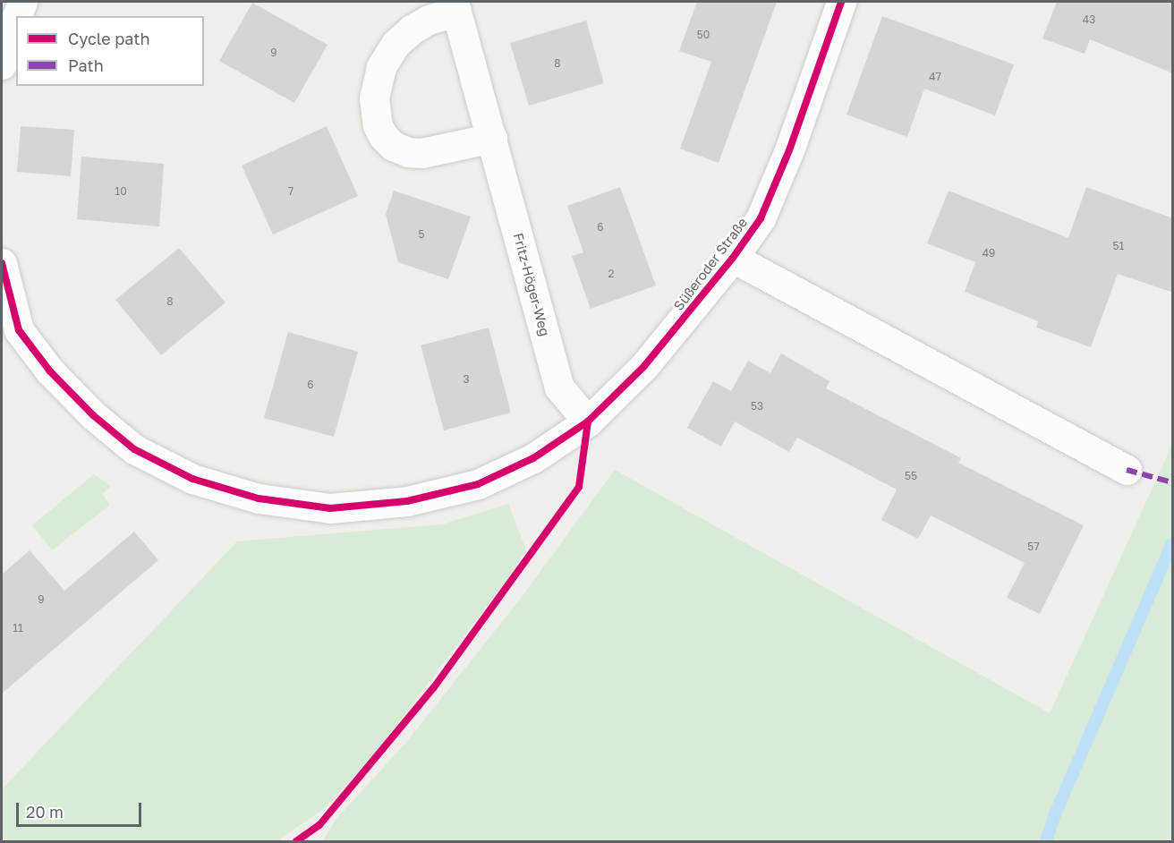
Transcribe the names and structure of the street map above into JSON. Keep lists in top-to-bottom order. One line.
{"streets":{"street":["Süßeroder Straße","Fritz-Höger-Weg"]},"crossings":[["Süßeroder Straße","Fritz-Höger-Weg"]],"house_numbers":["43","50","9","8","47","10","7","6","5","51","49","2","8","3","6","53","55","57","9","11"],"legend":["Cycle path","Path"],"scale_bar":"20 m"}
